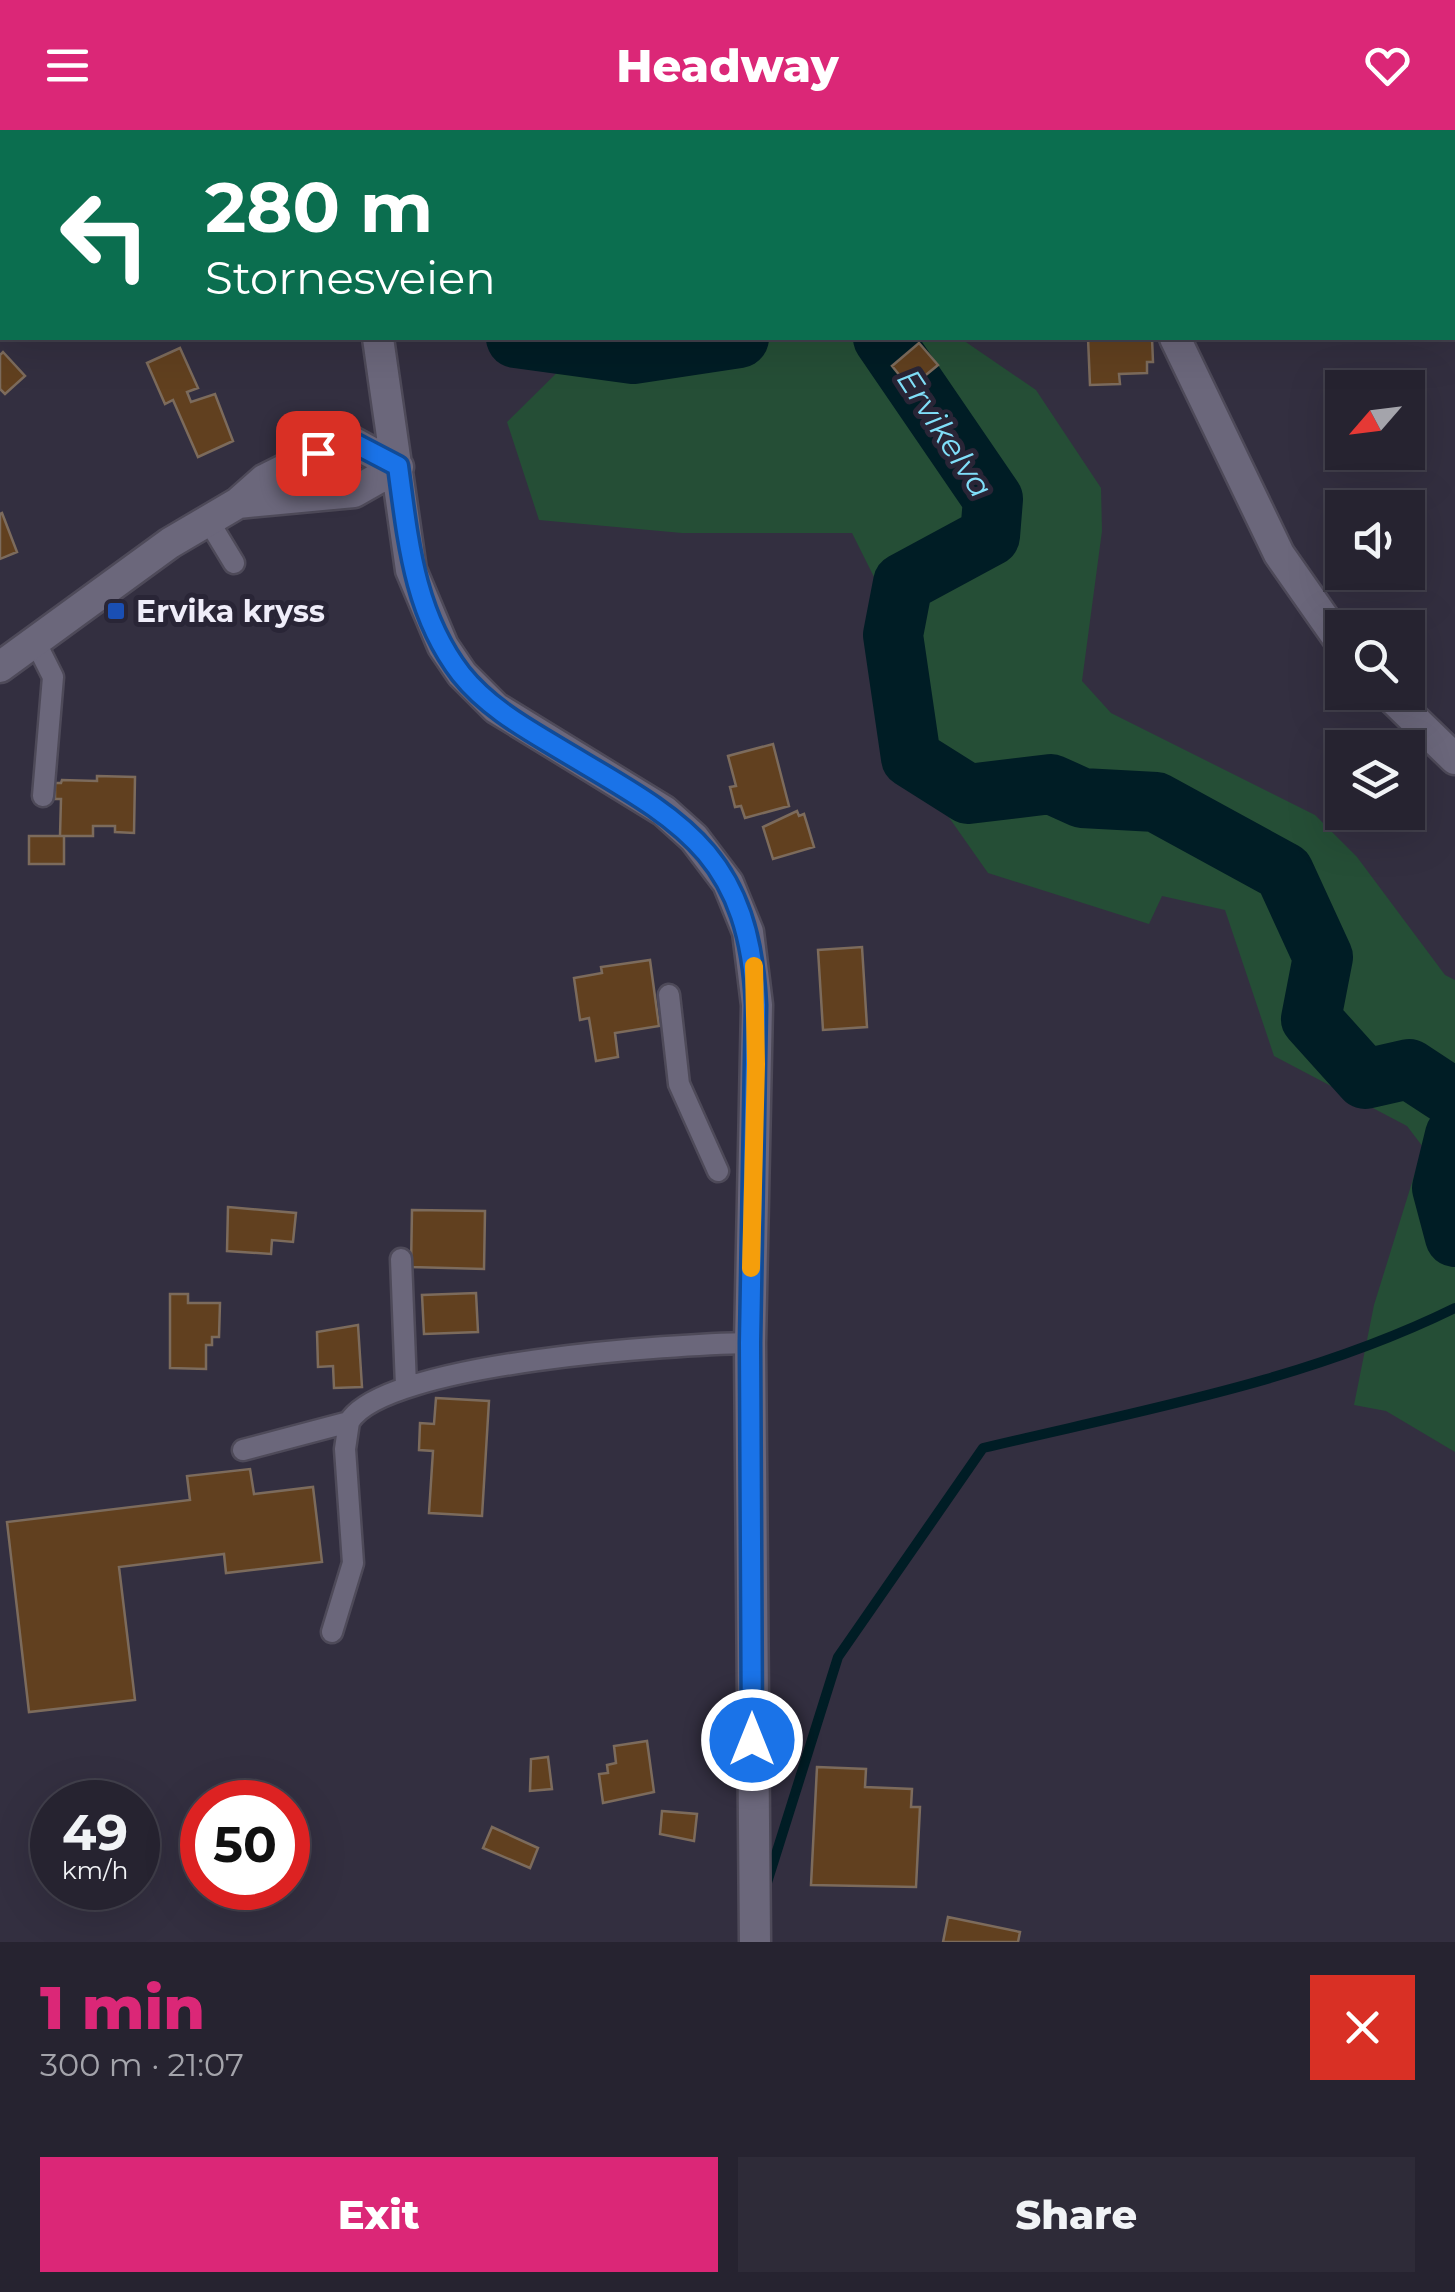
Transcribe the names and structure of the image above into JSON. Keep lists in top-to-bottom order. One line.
{"water":["Ervikelva"],"places":{"transit":["Ervika kryss"]},"north":"bottom left","page":{"header":"Headway","turn":["280 m","Stornesveien"],"speed":"49 km/h","limit":"50","heading":["1 min","300 m · 21:07"],"buttons":["Exit","Share"]}}
